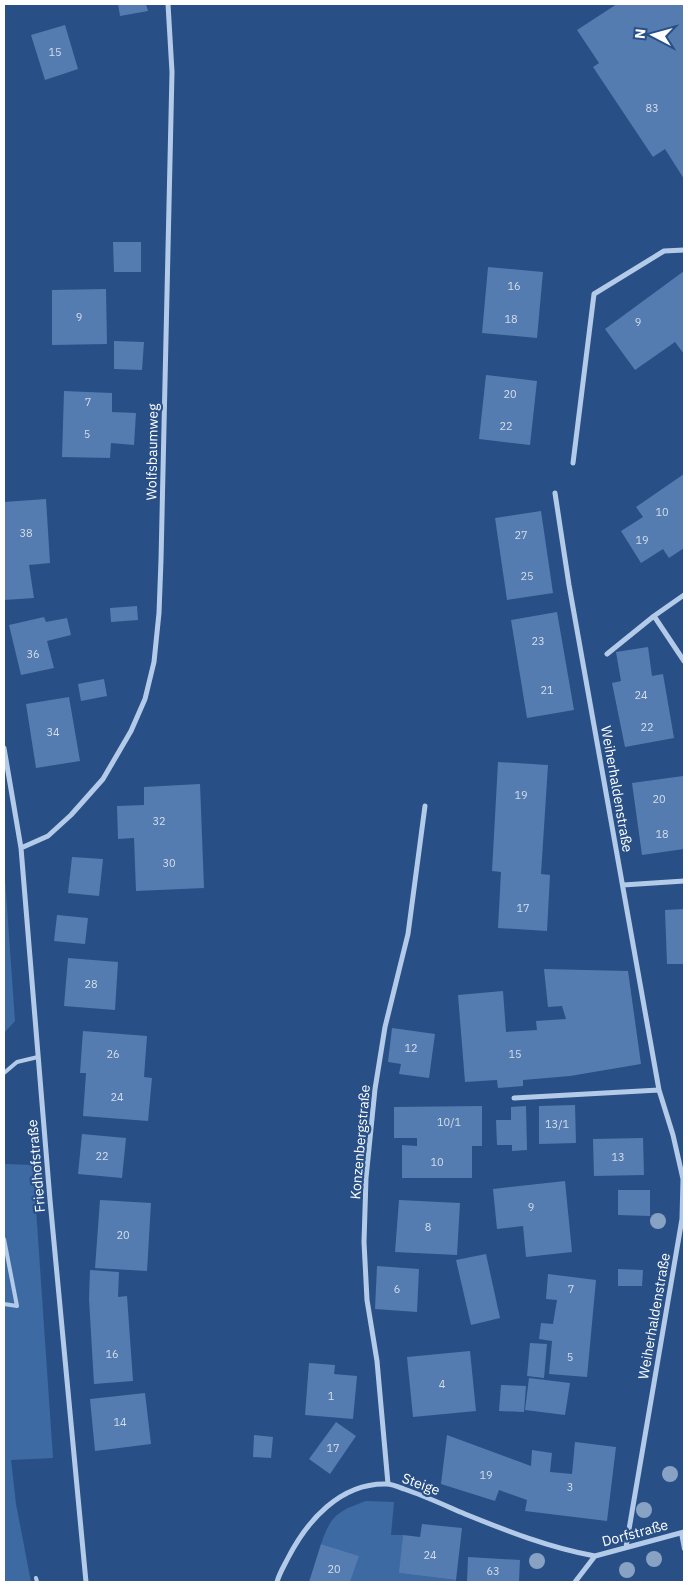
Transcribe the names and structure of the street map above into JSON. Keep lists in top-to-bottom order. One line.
{"streets":{"street":["Wolfsbaumweg","Weiherhaldenstraße","Konzenbergstraße","Friedhofstraße","Steige","Dorfstraße"]},"crossings":[["Wolfsbaumweg","Friedhofstraße"],["Weiherhaldenstraße","Dorfstraße"],["Konzenbergstraße","Steige"],["Steige","Dorfstraße"]],"house_numbers":["15","83","16","9","18","9","20","7","22","5","10","38","27","19","25","23","36","21","24","22","34","19","20","32","18","30","17","28","12","26","15","24","10/1","13/1","22","13","10","9","8","20","6","7","16","5","4","1","14","17","19","3","24","20","63"],"north":"left"}
